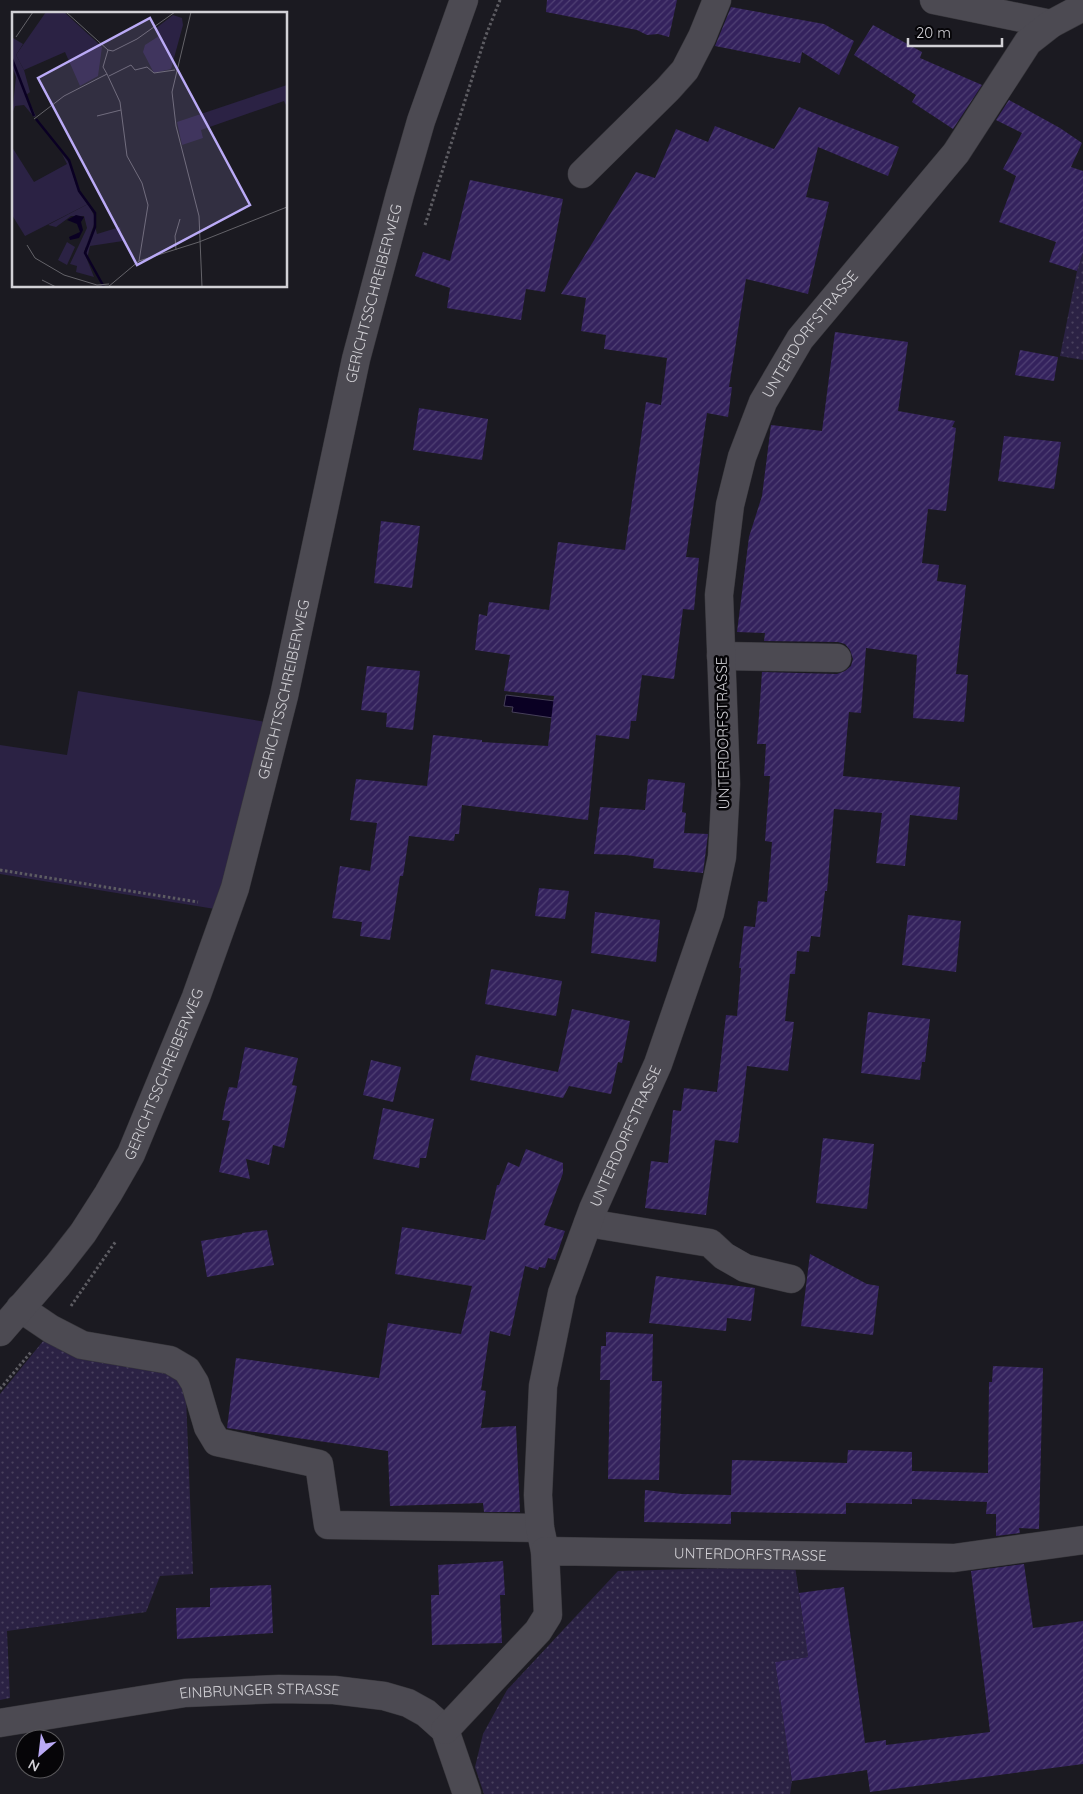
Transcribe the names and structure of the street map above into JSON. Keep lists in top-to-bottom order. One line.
{"streets":{"street":["GERICHTSSCHREIBERWEG","UNTERDORFSTRASSE","EINBRUNGER STRASSE"]},"crossings":[["UNTERDORFSTRASSE","EINBRUNGER STRASSE"]],"scale_bar":"20 m","north":"bottom left"}
